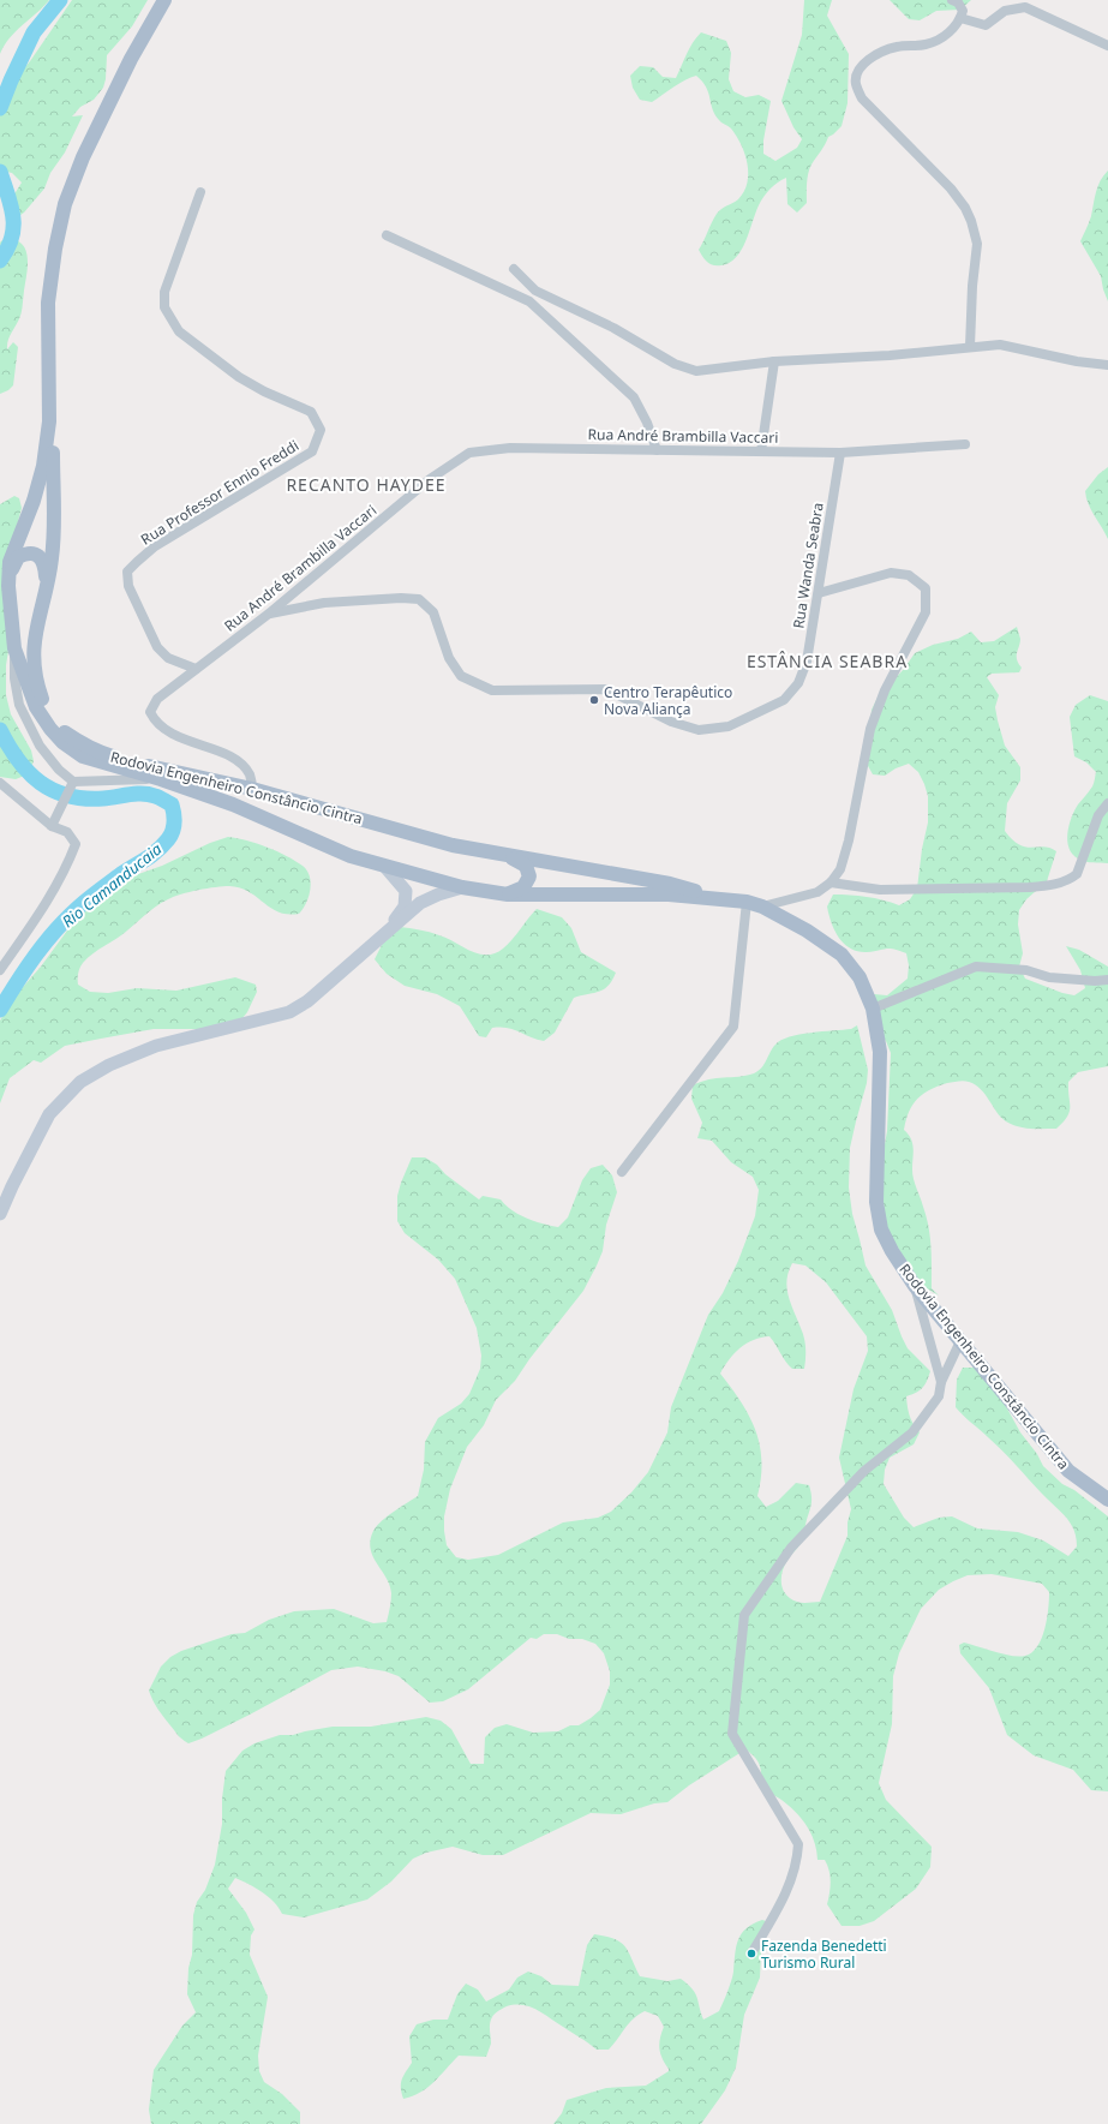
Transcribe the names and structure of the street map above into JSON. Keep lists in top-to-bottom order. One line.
{"streets":{"main road":["Rodovia Engenheiro Constâncio Cintra"],"street":["Rua André Brambilla Vaccari","Rua Professor Ennio Freddi","Rua Wanda Seabra"]},"crossings":[["Rua André Brambilla Vaccari","Rua Professor Ennio Freddi"],["Rua André Brambilla Vaccari","Rua Wanda Seabra"],["Rua André Brambilla Vaccari","Rodovia Engenheiro Constâncio Cintra"]],"districts":["RECANTO HAYDEE","ESTÂNCIA SEABRA"],"water":["Rio Camanducaia"],"places":["Centro Terapêutico Nova Aliança","Fazenda Benedetti Turismo Rural"]}
